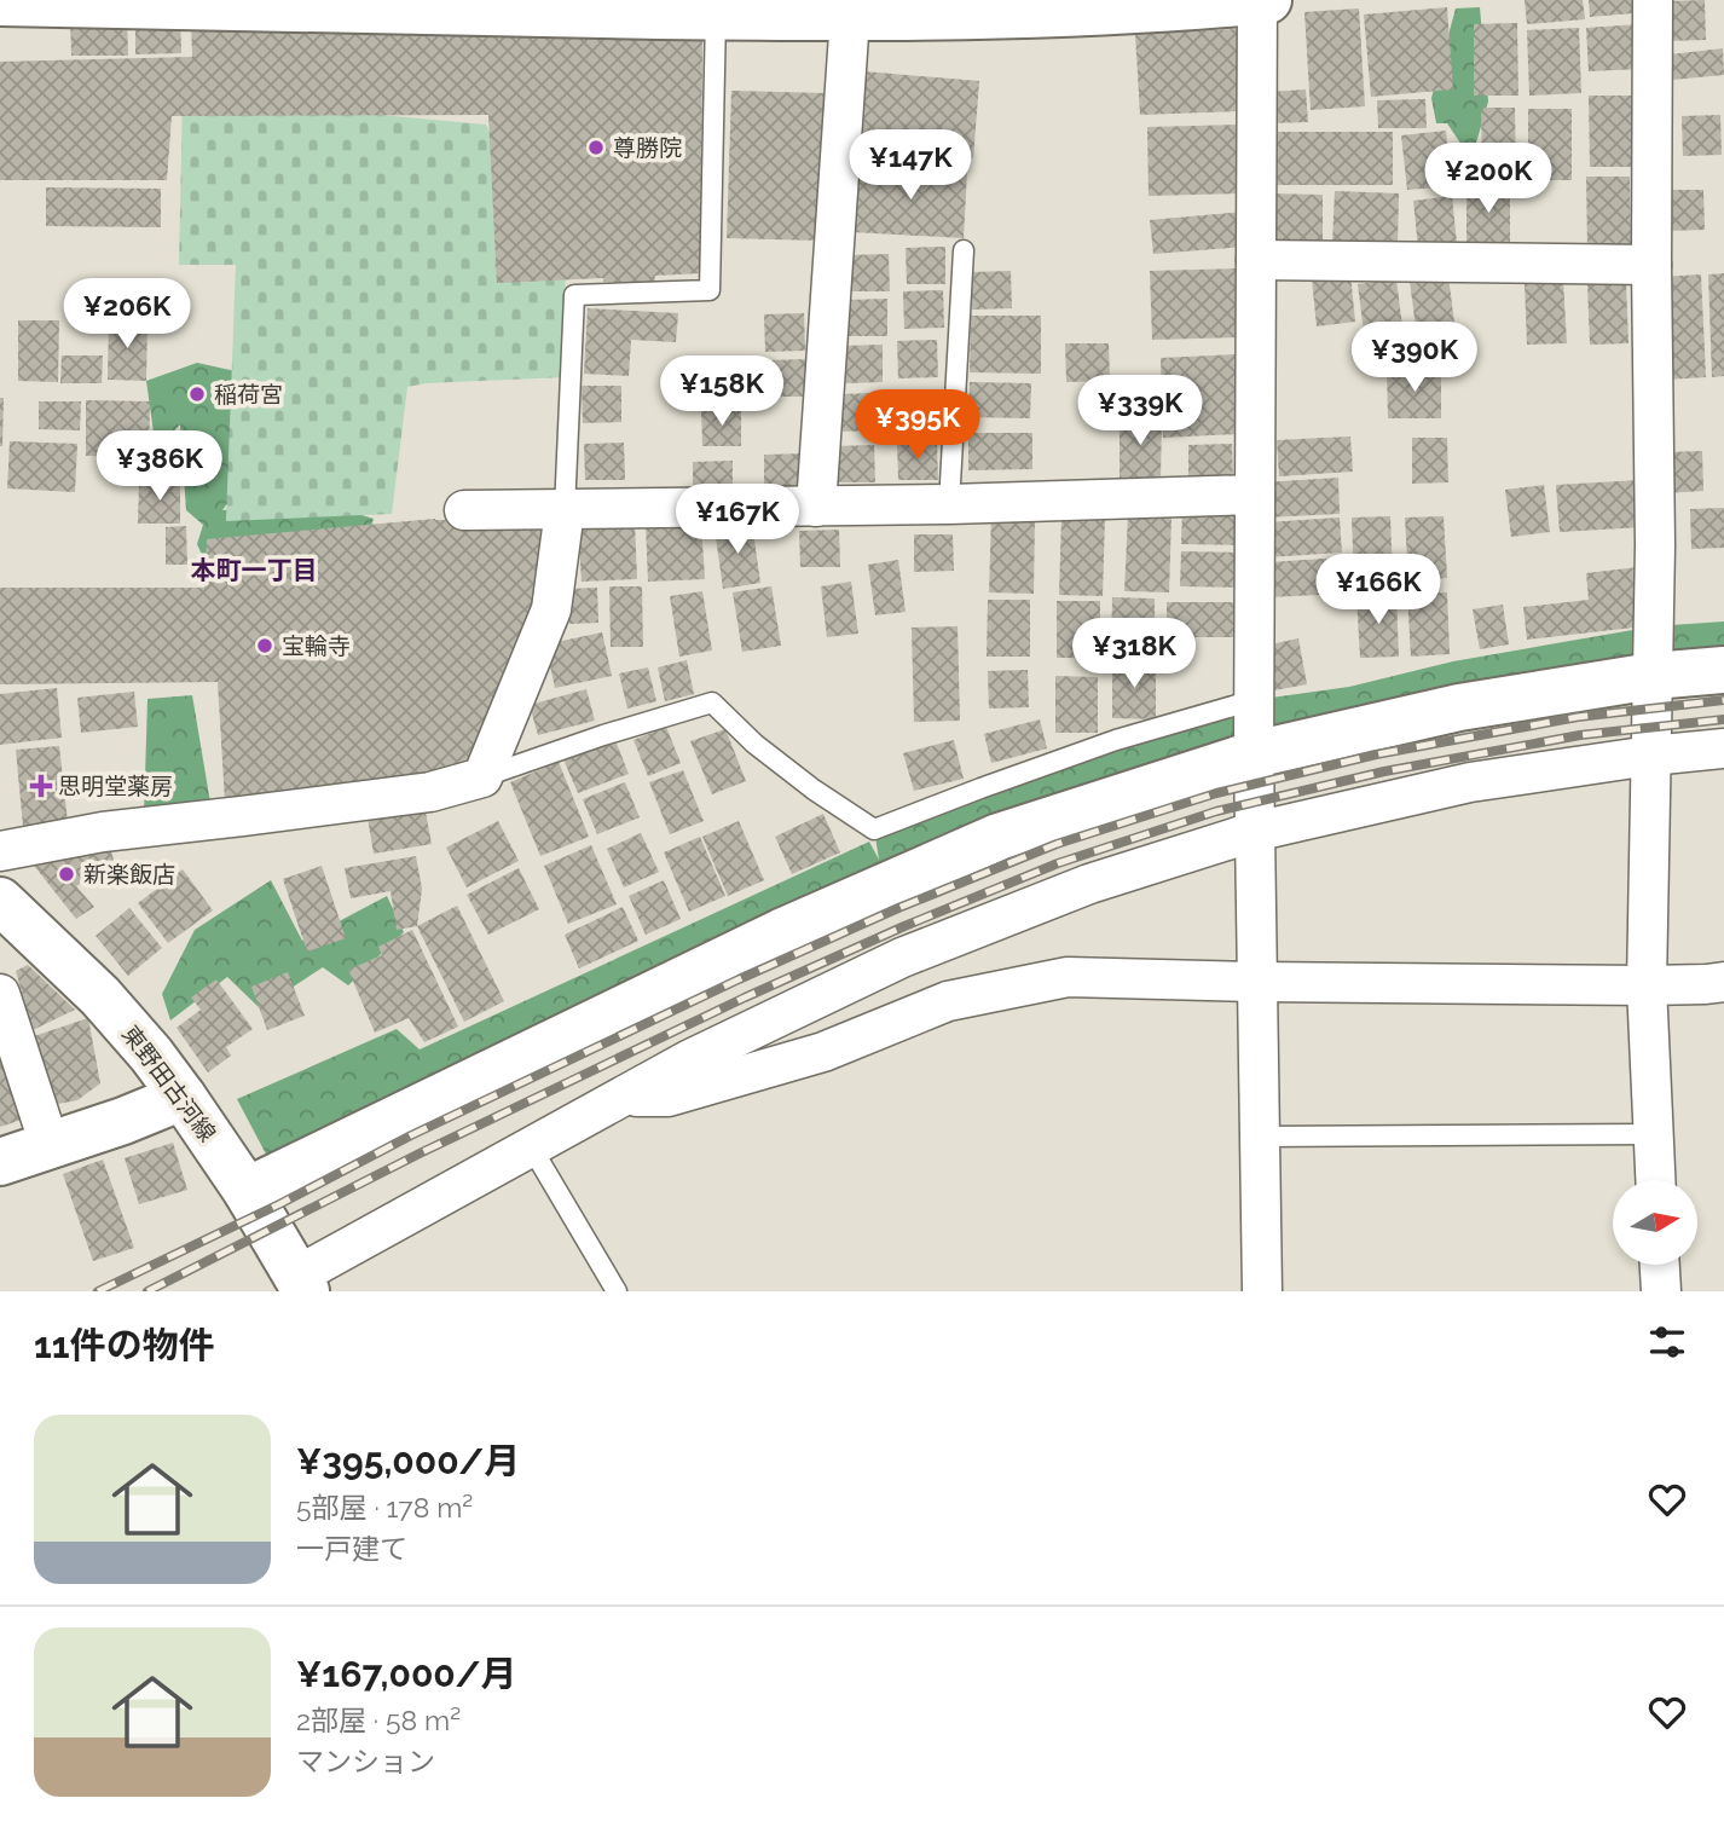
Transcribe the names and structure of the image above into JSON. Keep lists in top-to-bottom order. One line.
{"streets":{"street":["東野田古河線"]},"districts":["本町一丁目"],"places":{"other":["尊勝院","稲荷宮","宝輪寺","新楽飯店"],"health":["思明堂薬房"]},"north":"right","page":{"price":["¥147K","¥200K","¥206K","¥390K","¥158K","¥339K","¥395K","¥386K","¥167K","¥166K","¥318K"],"heading":"11件の物件","list":[{"name":"¥395,000/月","note":"5部屋 · 178 m² · 一戸建て"},{"name":"¥167,000/月","note":"2部屋 · 58 m² · マンション"}]}}
